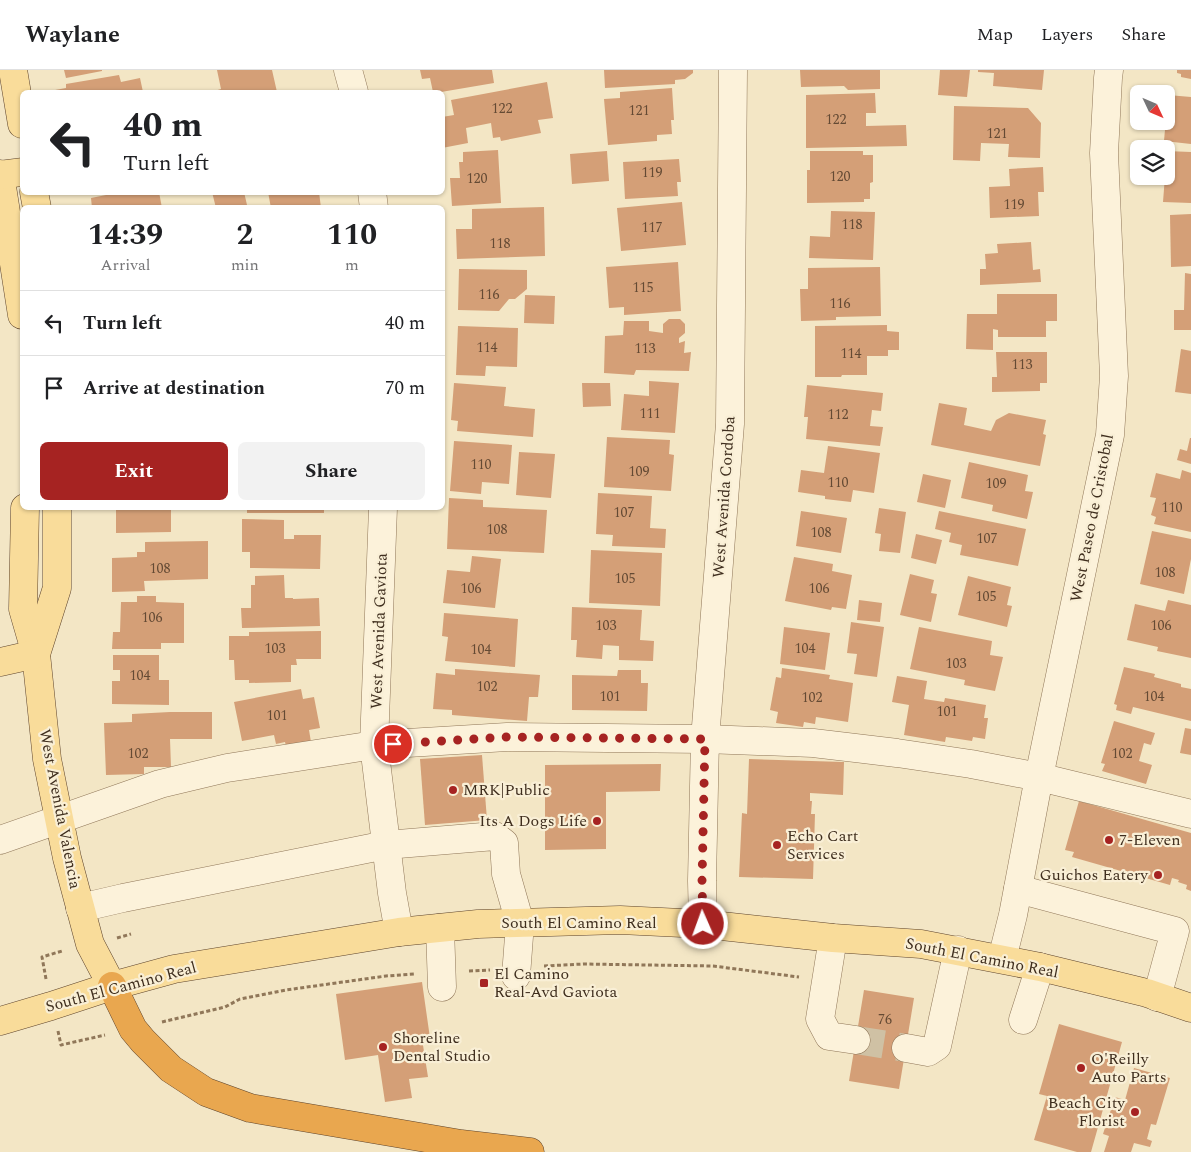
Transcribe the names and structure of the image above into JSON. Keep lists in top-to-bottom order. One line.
{"streets":{"main road":["West Avenida Valencia","South El Camino Real"],"street":["West Avenida Cordoba","West Paseo de Cristobal","West Avenida Gaviota"]},"crossings":[["West Avenida Cordoba","South El Camino Real"],["West Paseo de Cristobal","South El Camino Real"],["West Avenida Gaviota","South El Camino Real"],["West Avenida Valencia","South El Camino Real"]],"places":{"other":["MRK|Public","Its A Dogs Life","7-Eleven","Echo Cart Services","Guichos Eatery","Shoreline Dental Studio","O'Reilly Auto Parts","Beach City Florist"],"transit":["El Camino Real-Avd Gaviota"]},"house_numbers":["122","121","122","121","119","120","120","119","118","117","118","115","116","116","114","113","114","113","111","112","110","109","110","109","110","107","108","108","107","108","108","105","106","106","105","106","103","106","103","104","104","103","104","102","101","104","102","101","101","102","102","76"],"north":"bottom right","page":{"header":"Waylane","nav":["Map","Layers","Share"],"turn":["40 m","Turn left"],"eta":["14:39","Arrival","2","min","110","m"],"list":[{"name":"Turn left","value":"40 m"},{"name":"Arrive at destination","value":"70 m"}],"buttons":["Exit","Share"]}}
